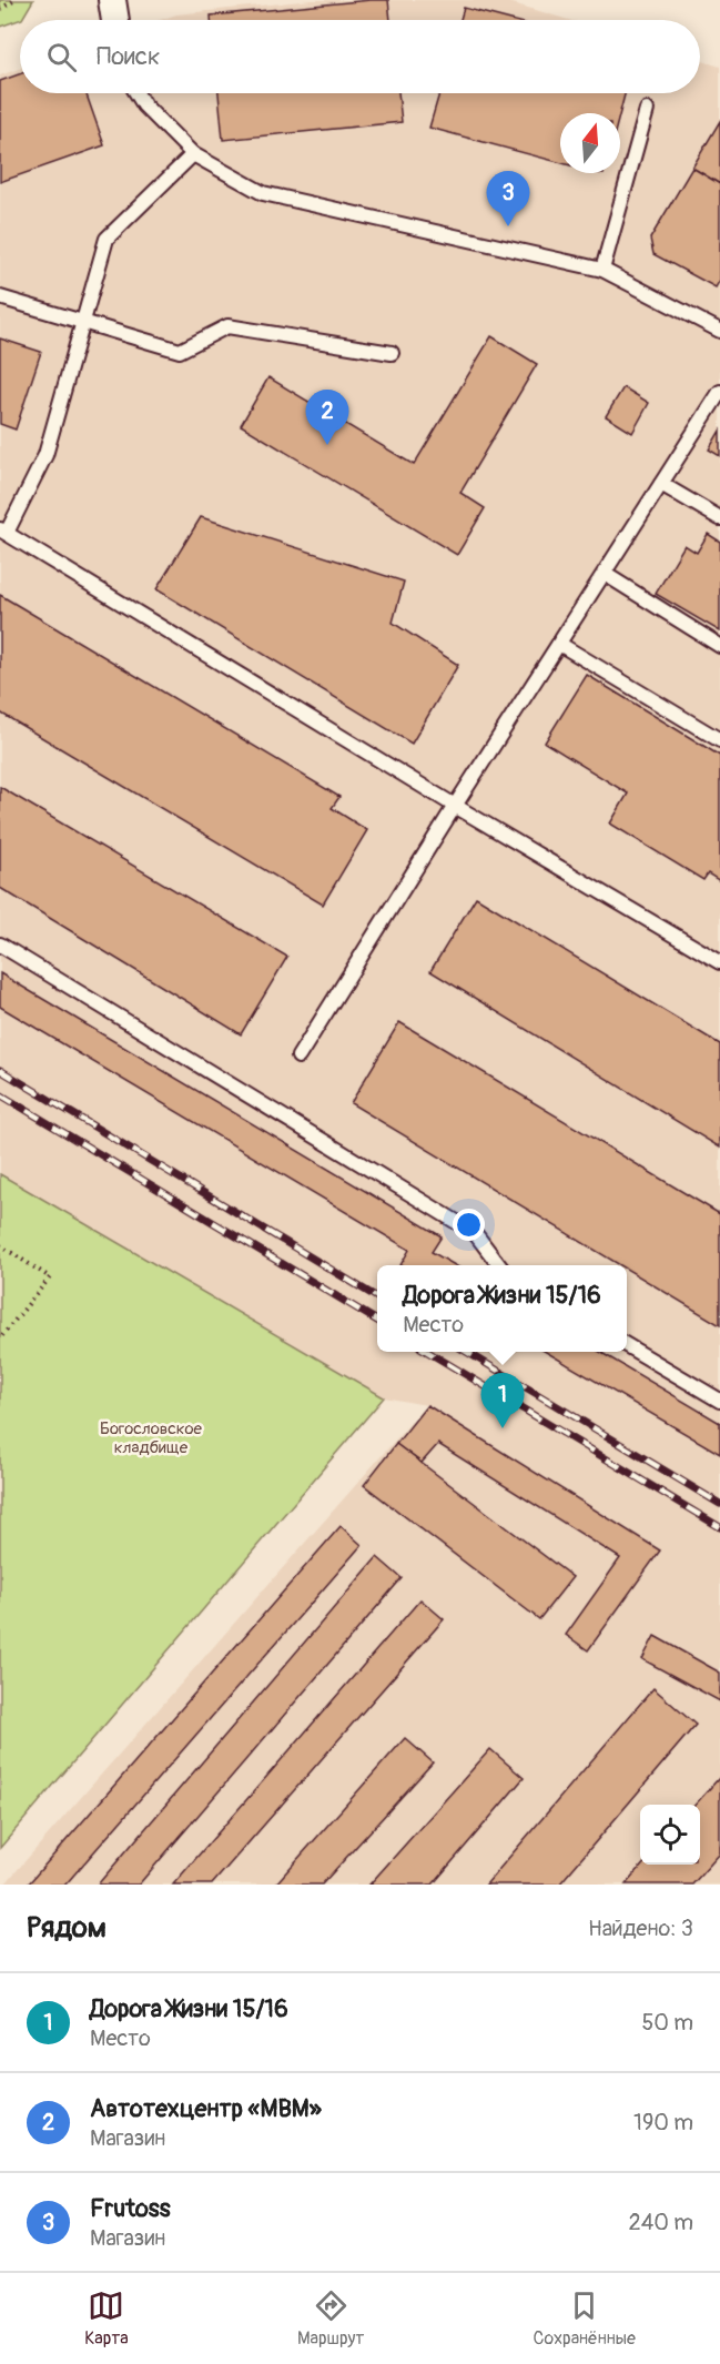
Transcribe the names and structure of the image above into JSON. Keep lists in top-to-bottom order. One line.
{"parks":["Богословское кладбище"],"north":"top","page":{"search":"Поиск","pins":["3","2","1"],"popup":["Дорога Жизни 15/16","Место"],"heading":["Рядом","Найдено: 3"],"list":[{"mark":"1","name":"Дорога Жизни 15/16","note":"Место","value":"50 m"},{"mark":"2","name":"Автотехцентр «МВМ»","note":"Магазин","value":"190 m"},{"mark":"3","name":"Frutoss","note":"Магазин","value":"240 m"}],"nav":["Карта","Маршрут","Сохранённые"]}}
